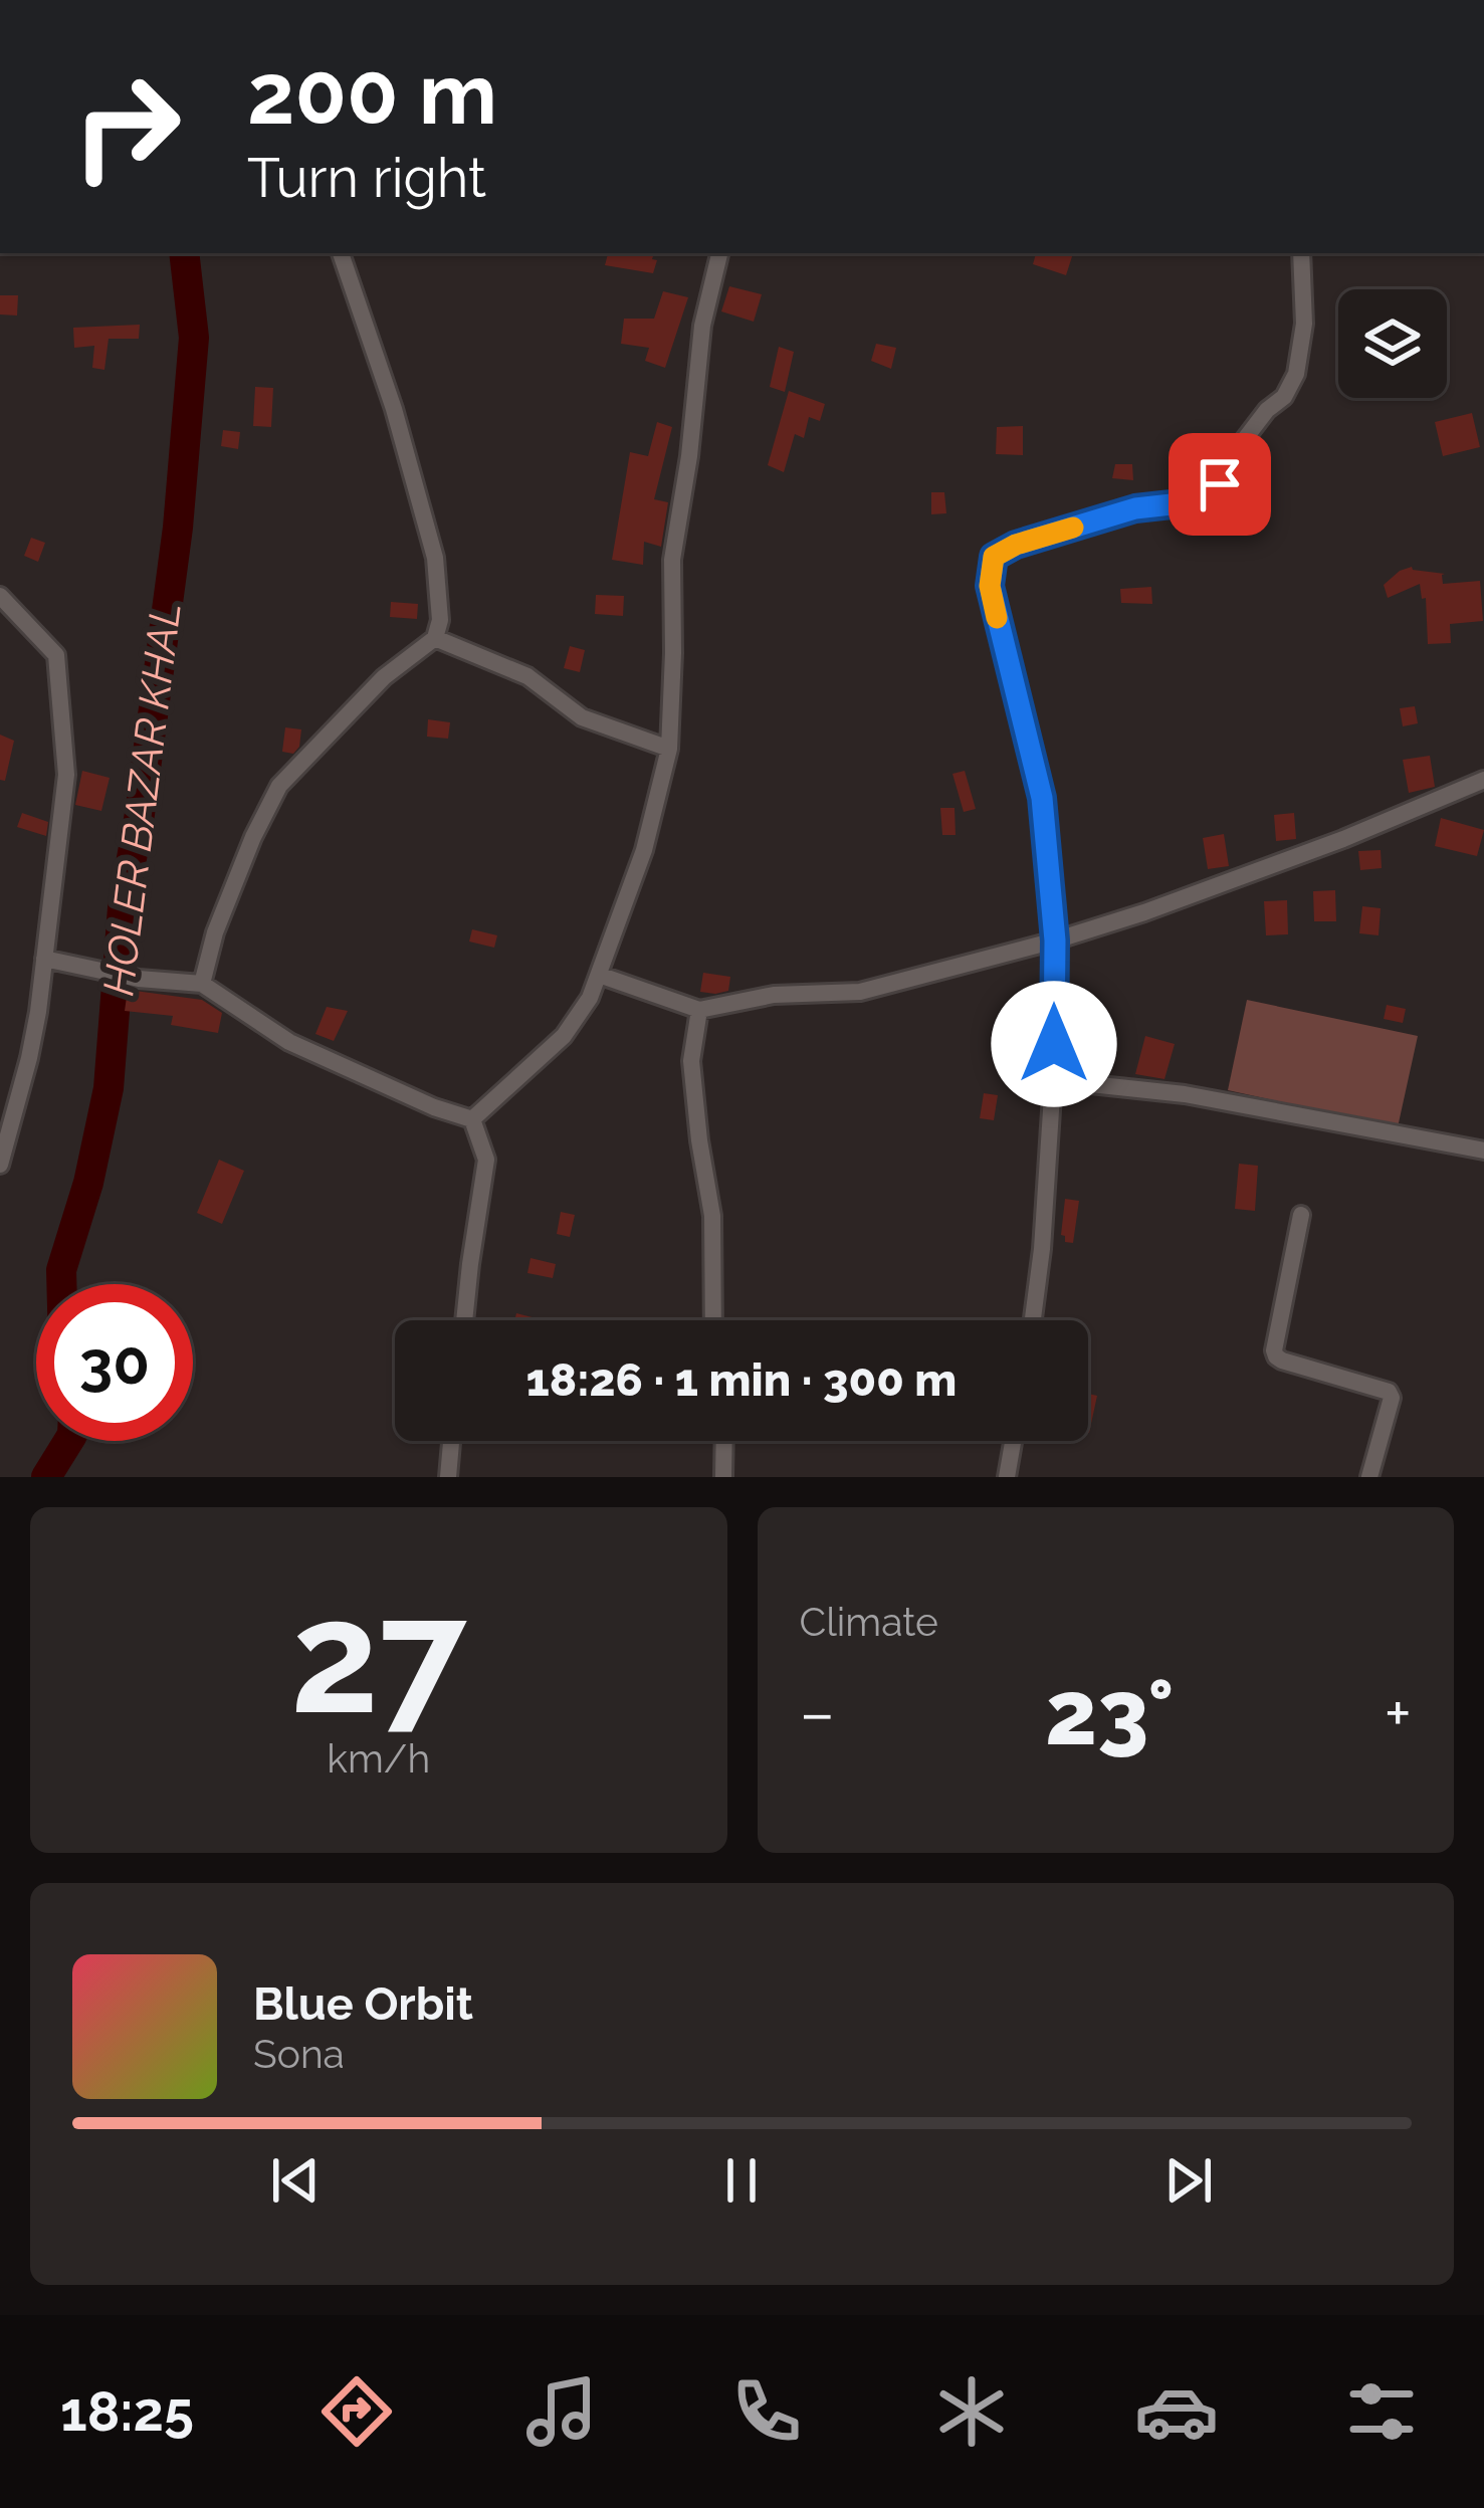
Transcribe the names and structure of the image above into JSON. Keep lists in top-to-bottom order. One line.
{"water":["HOLER BAZAR KHAL"],"page":{"turn":["200 m","Turn right"],"limit":"30","trip":"18:26 · 1 min · 300 m","tile":[["27","km/h"],"Climate"],"heat":["−","23°","+"],"song":["Blue Orbit","Sona"],"tabs":"18:25"}}
